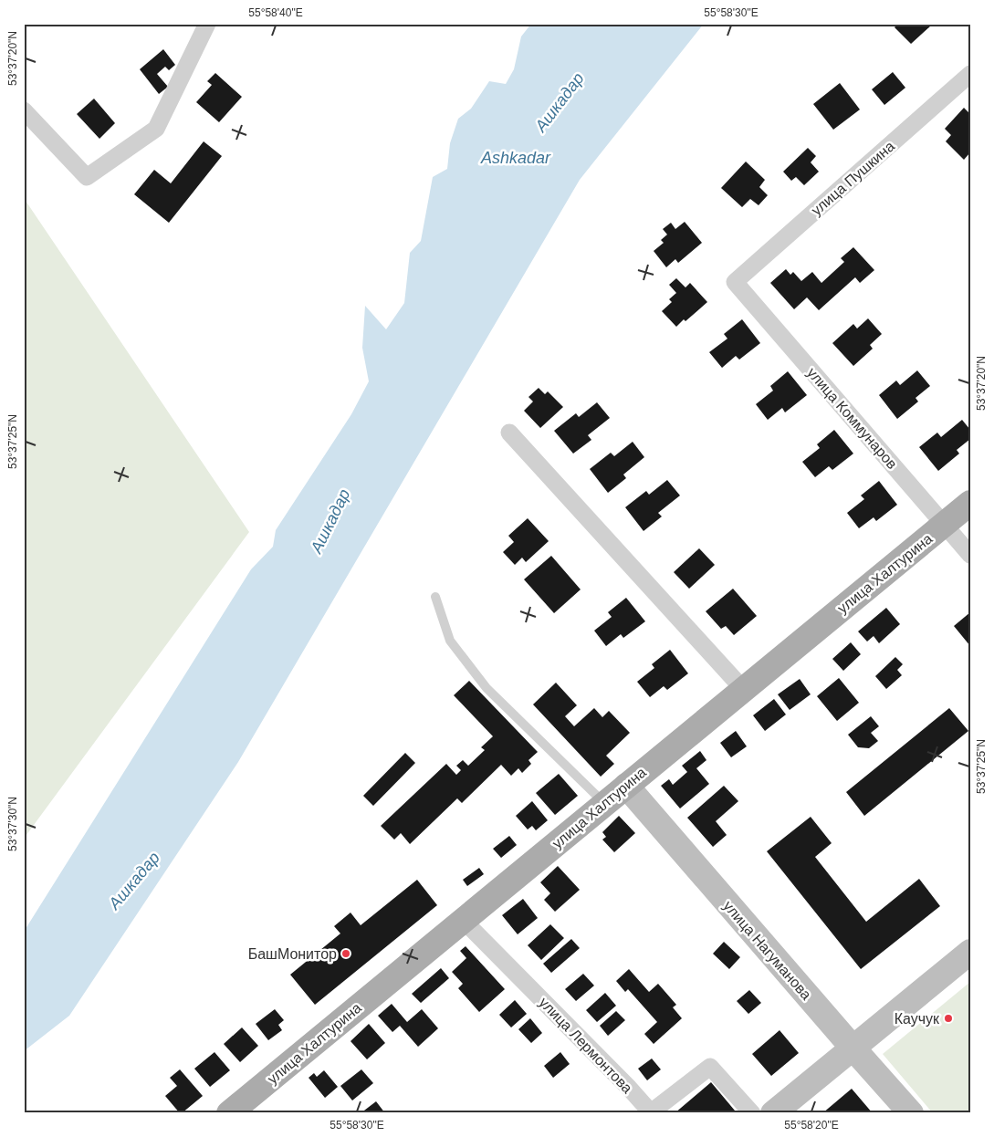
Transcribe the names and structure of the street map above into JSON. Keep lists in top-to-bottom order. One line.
{"streets":{"main road":["улица Халтурина","улица Нагуманова"],"street":["улица Пушкина","улица Коммунаров","улица Лермонтова"]},"crossings":[["улица Пушкина","улица Коммунаров"],["улица Коммунаров","улица Халтурина"],["улица Халтурина","улица Нагуманова"],["улица Халтурина","улица Лермонтова"]],"water":["Ашкадар","Ashkadar"],"places":["БашМонитор","Каучук"],"coordinates":["55°58'40\"E","55°58'30\"E","53°37'20\"N","53°37'25\"N","53°37'30\"N","55°58'20\"E"]}
